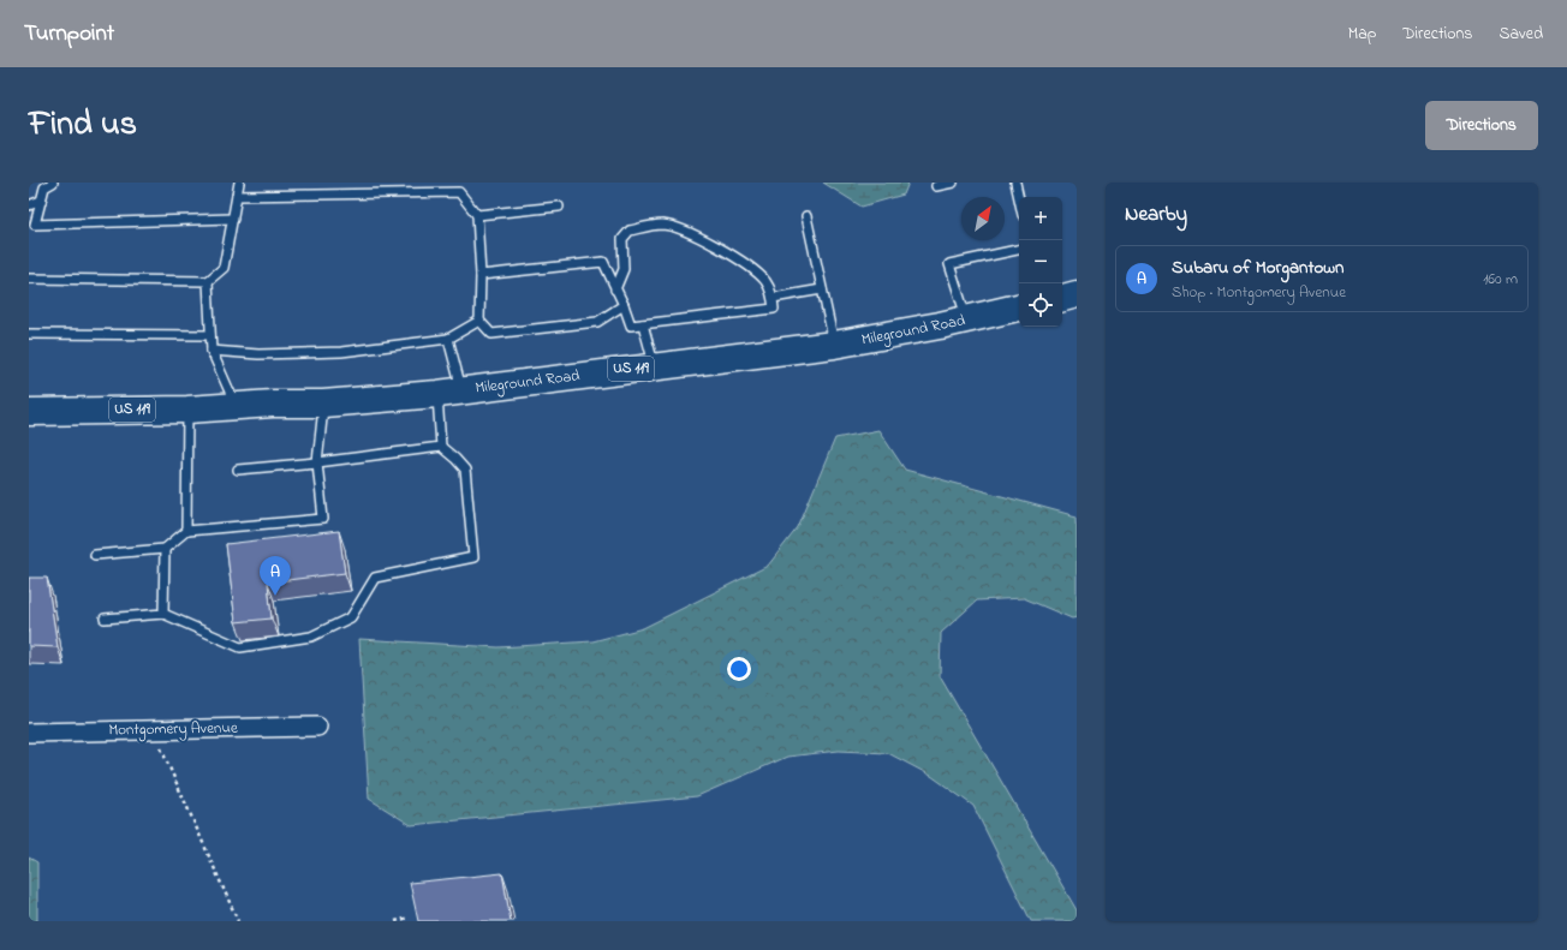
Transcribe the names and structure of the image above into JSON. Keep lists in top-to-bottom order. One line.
{"streets":{"main road":["Mileground Road","US 119"],"street":["Montgomery Avenue"]},"north":"top right","page":{"header":"Turnpoint","nav":["Map","Directions","Saved"],"title":"Find us","buttons":"Directions","heading":"Nearby","map_buttons":["+","−"],"list":[{"mark":"A","name":"Subaru of Morgantown","note":"Shop · Montgomery Avenue","value":"160 m"}],"pins":"A"}}
